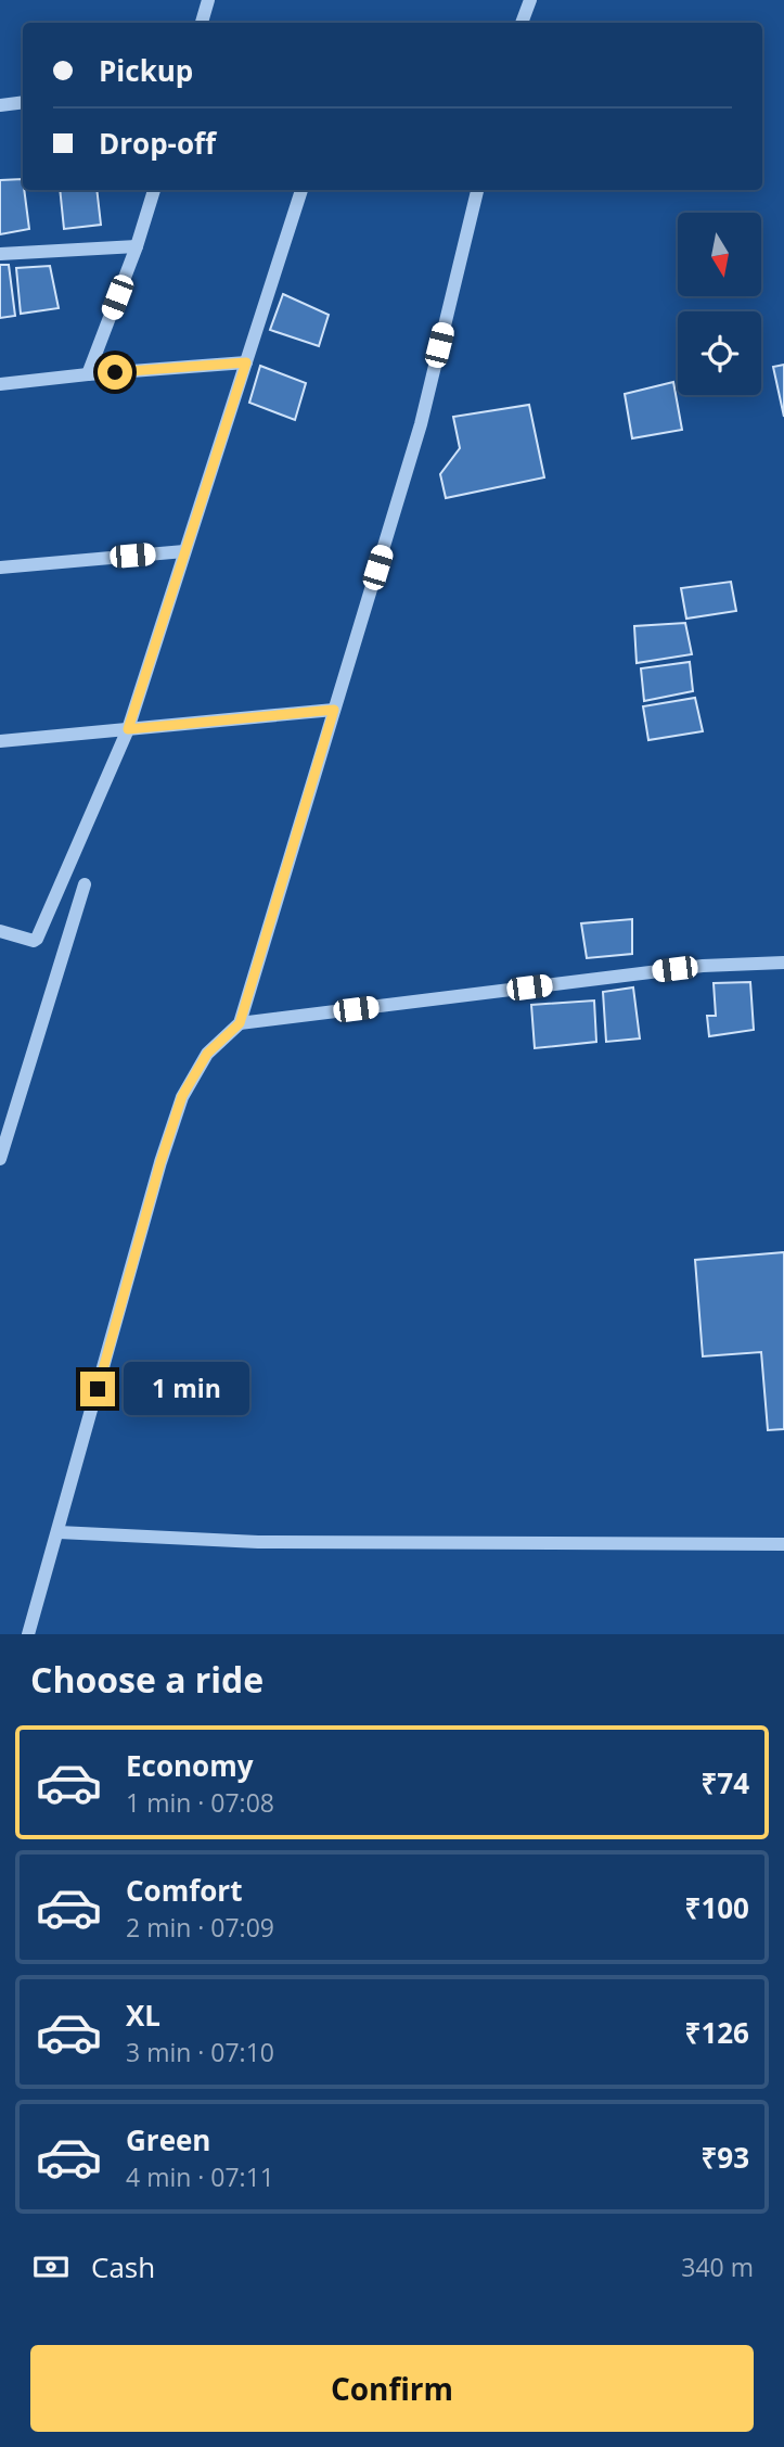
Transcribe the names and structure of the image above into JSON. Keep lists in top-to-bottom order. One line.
{"north":"bottom","page":{"banner":["Pickup","Drop-off"],"bubble":"1 min","heading":"Choose a ride","list":[{"name":"Economy","note":"1 min · 07:08","value":"₹74"},{"name":"Comfort","note":"2 min · 07:09","value":"₹100"},{"name":"XL","note":"3 min · 07:10","value":"₹126"},{"name":"Green","note":"4 min · 07:11","value":"₹93"}],"pay":["Cash","340 m"],"buttons":"Confirm"}}
